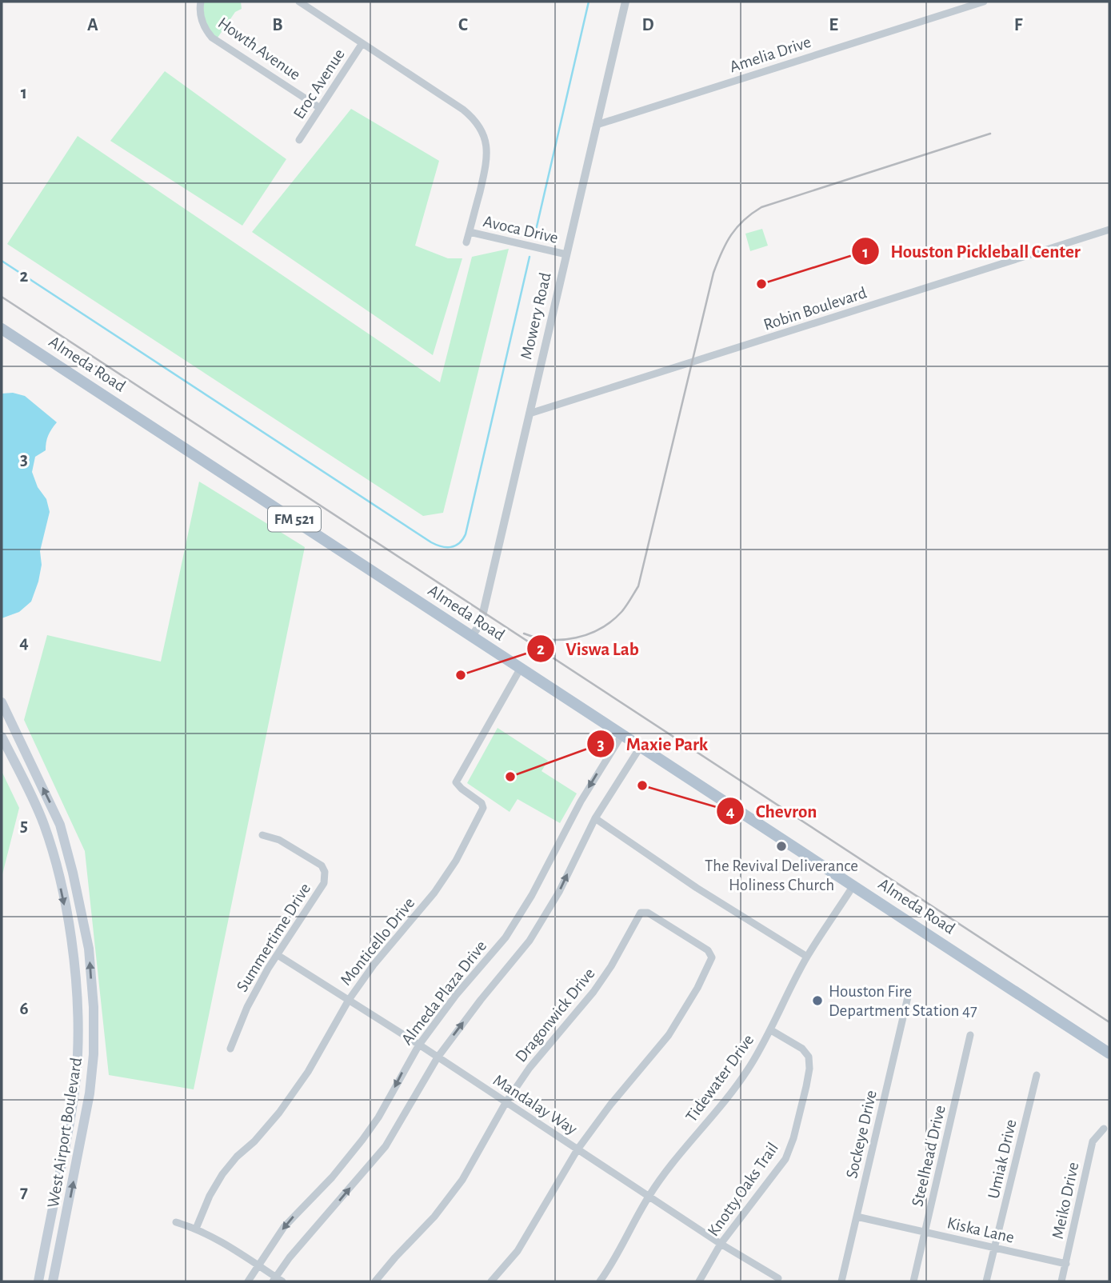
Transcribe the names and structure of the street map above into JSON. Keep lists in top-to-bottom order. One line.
{"streets":{"main road":["Almeda Road","FM 521","West Airport Boulevard"],"street":["Howth Avenue","Amelia Drive","Eroc Avenue","Avoca Drive","Robin Boulevard","Mowery Road","Summertime Drive","Monticello Drive","Almeda Plaza Drive","Dragonwick Drive","Tidewater Drive","Mandalay Way","Sockeye Drive","Steelhead Drive","Umiak Drive","Knotty Oaks Trail","Meiko Drive","Kiska Lane"]},"crossings":[["Howth Avenue","Eroc Avenue"],["Amelia Drive","Mowery Road"],["Avoca Drive","Mowery Road"],["Robin Boulevard","Mowery Road"],["Mowery Road","Almeda Road"],["Almeda Road","Monticello Drive"],["Almeda Road","Almeda Plaza Drive"],["Almeda Road","Tidewater Drive"],["Summertime Drive","Mandalay Way"],["Monticello Drive","Mandalay Way"],["Almeda Plaza Drive","Mandalay Way"],["Dragonwick Drive","Mandalay Way"],["Tidewater Drive","Mandalay Way"],["Tidewater Drive","Knotty Oaks Trail"],["Mandalay Way","Knotty Oaks Trail"],["Sockeye Drive","Kiska Lane"],["Steelhead Drive","Kiska Lane"],["Umiak Drive","Kiska Lane"],["Meiko Drive","Kiska Lane"]],"places":["Houston Pickleball Center","Viswa Lab","Maxie Park","Chevron","The Revival Deliverance Holiness Church","Houston Fire Department Station 47"],"grid":{"columns":["A","B","C","D","E","F"],"rows":["1","2","3","4","5","6","7"]}}
